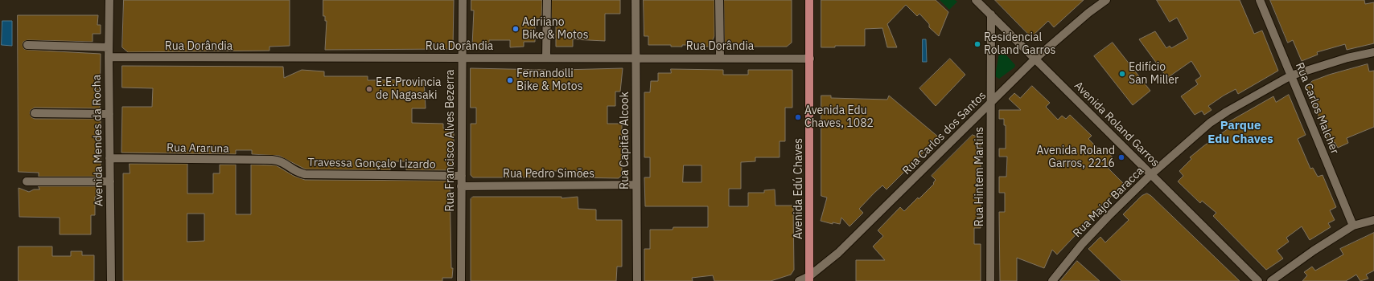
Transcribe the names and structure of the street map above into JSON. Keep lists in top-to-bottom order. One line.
{"streets":{"main road":["Avenida Edú Chaves"],"street":["Rua Dorândia","Rua Carlos Malcher","Avenida Roland Garros","Rua Carlos dos Santos","Avenida Mendes da Rocha","Rua Francisco Alves Bezerra","Rua Capitão Alcook","Rua Araruna","Travessa Gonçalo Lizardo","Rua Pedro Simões","Rua Hintem Martins","Rua Major Baracca"]},"crossings":[["Rua Dorândia","Avenida Mendes da Rocha"],["Rua Dorândia","Rua Francisco Alves Bezerra"],["Rua Dorândia","Rua Capitão Alcook"],["Rua Dorândia","Avenida Edú Chaves"],["Rua Carlos Malcher","Rua Major Baracca"],["Avenida Roland Garros","Rua Carlos dos Santos"],["Avenida Roland Garros","Rua Hintem Martins"],["Avenida Roland Garros","Rua Major Baracca"],["Rua Carlos dos Santos","Rua Hintem Martins"],["Rua Carlos dos Santos","Avenida Edú Chaves"],["Avenida Mendes da Rocha","Rua Araruna"],["Rua Francisco Alves Bezerra","Travessa Gonçalo Lizardo"],["Rua Francisco Alves Bezerra","Rua Pedro Simões"],["Rua Capitão Alcook","Rua Pedro Simões"],["Rua Araruna","Travessa Gonçalo Lizardo"]],"districts":["Parque Edu Chaves"],"places":["Adriiano Bike & Motos","Residencial Roland Garros","Edifício San Miller","Fernandolli Bike & Motos","E.E.Provincia de Nagasaki","Avenida Edu Chaves, 1082","Avenida Roland Garros, 2216"]}
